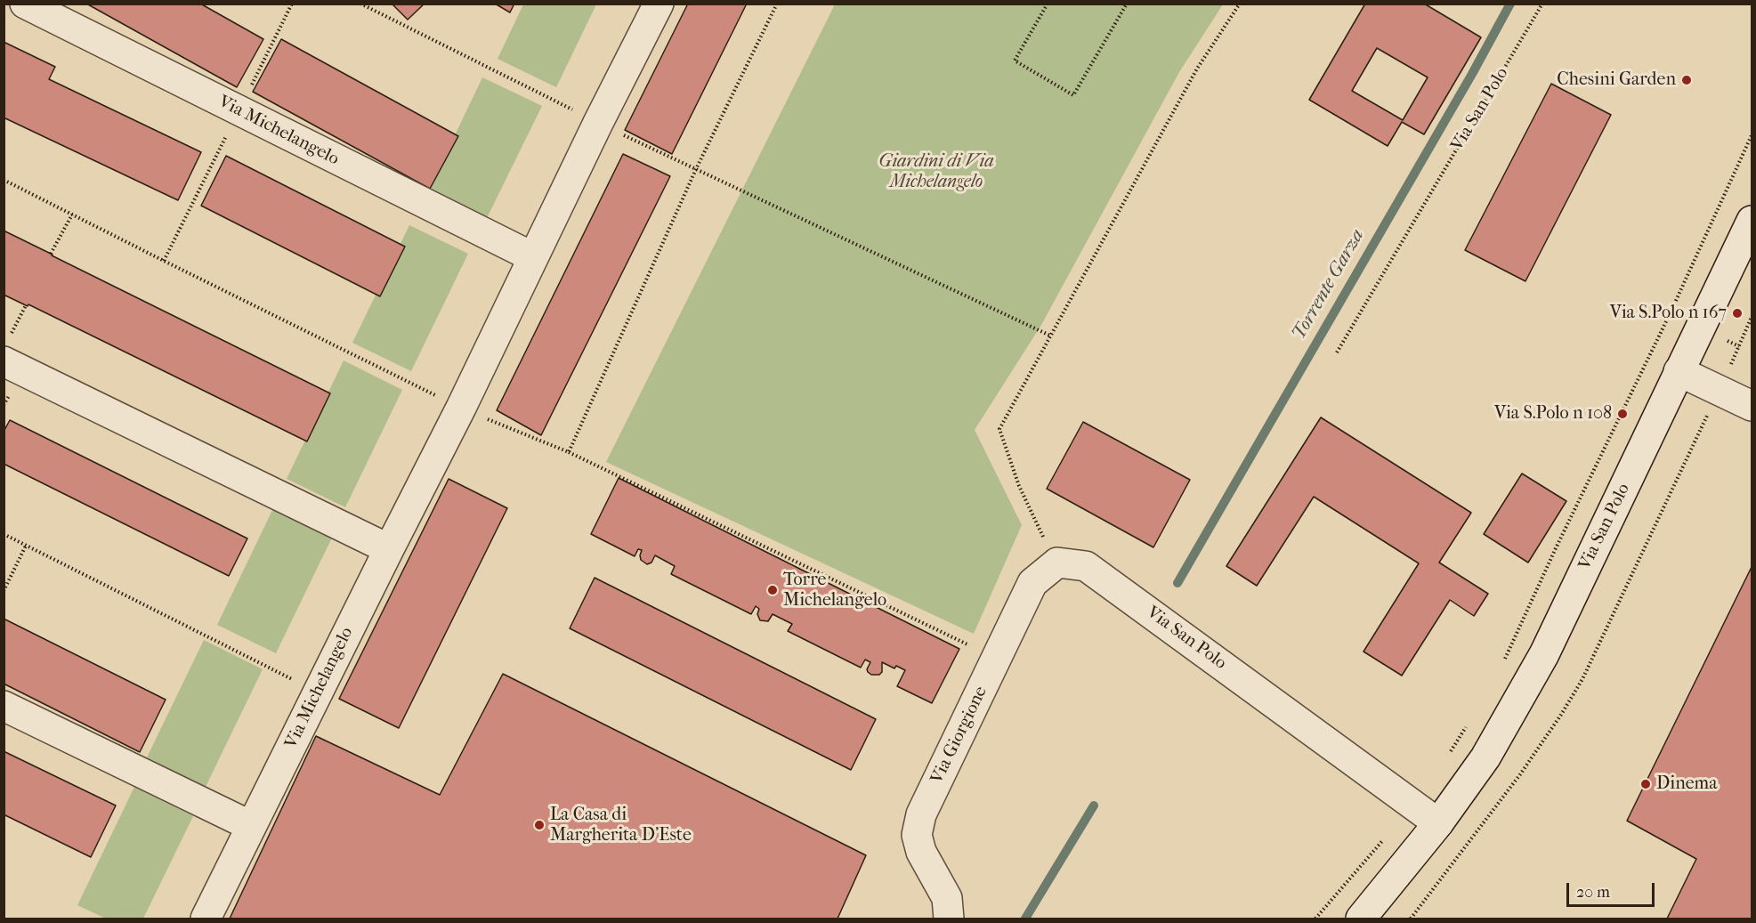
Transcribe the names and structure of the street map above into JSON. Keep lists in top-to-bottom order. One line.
{"streets":{"street":["Via San Polo","Via Michelangelo","Via Giorgione"]},"crossings":[["Via San Polo","Via Giorgione"]],"water":["Torrente Garza"],"parks":["Giardini di Via Michelangelo"],"places":["Chesini Garden","Via S.Polo n 167","Via S.Polo n 108","Torre Michelangelo","Dinema","La Casa di Margherita D'Este"],"scale_bar":"20 m"}
